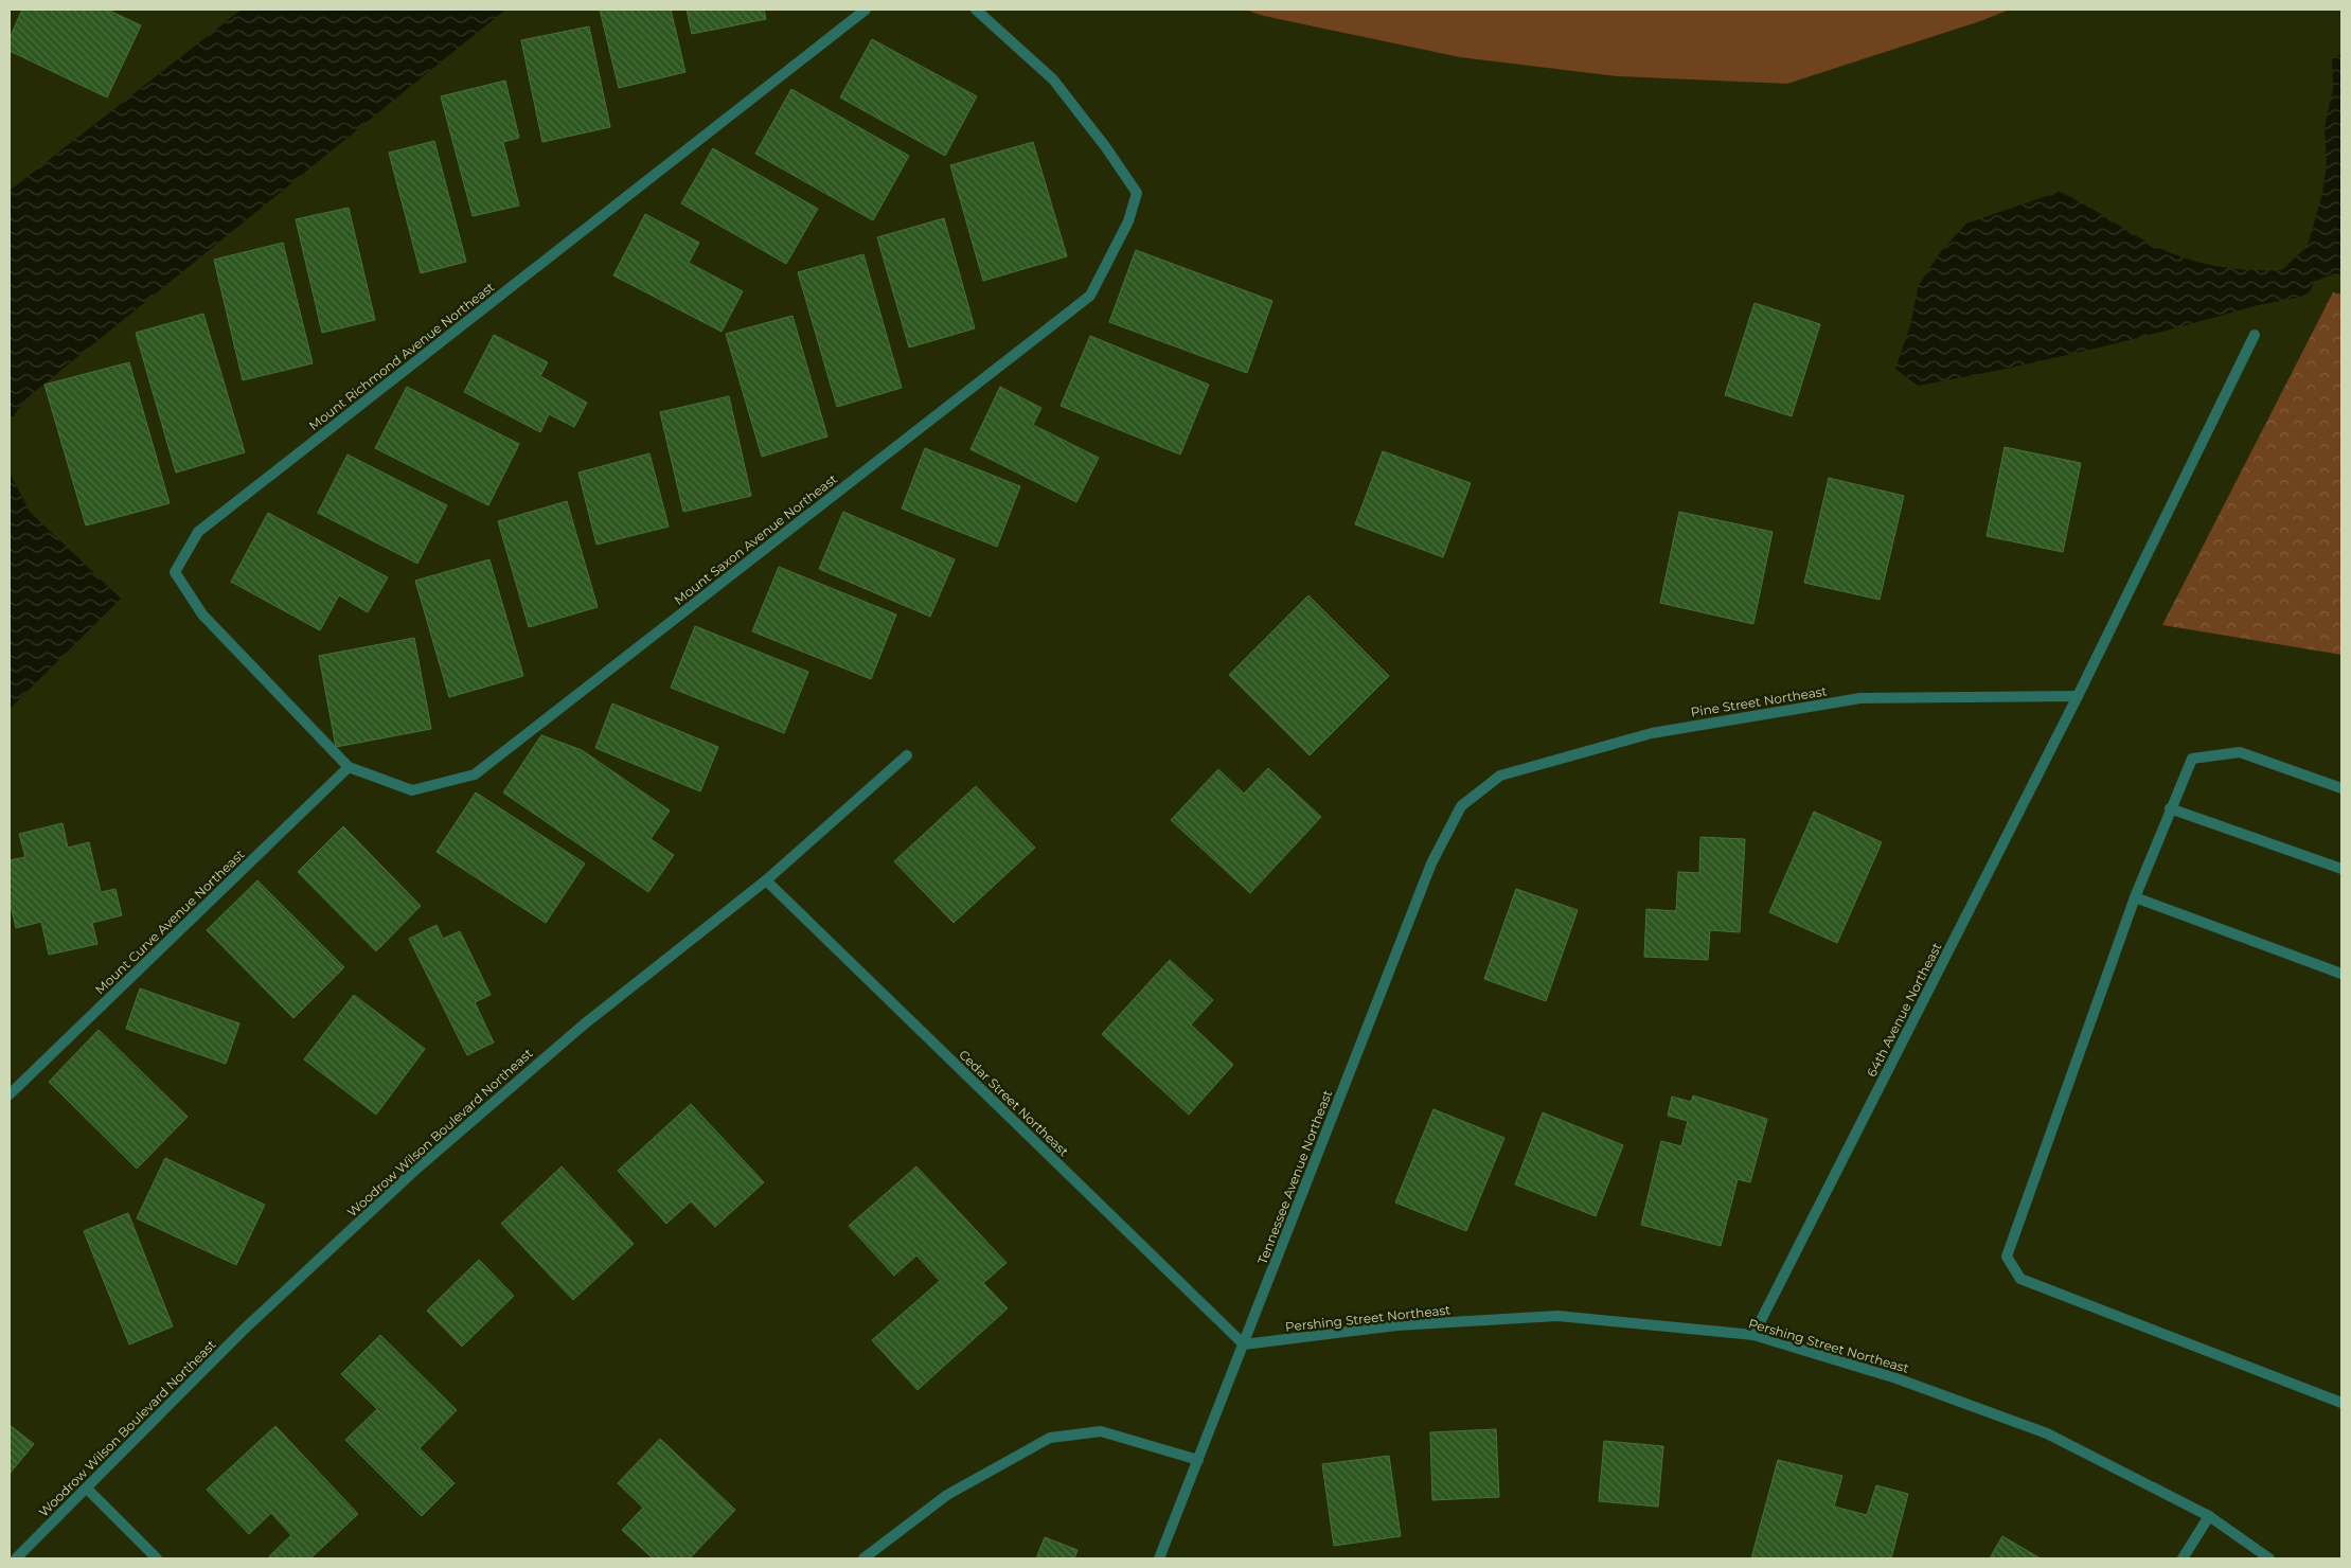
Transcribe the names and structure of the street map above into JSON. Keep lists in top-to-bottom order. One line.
{"streets":{"street":["Mount Richmond Avenue Northeast","Mount Saxon Avenue Northeast","Pine Street Northeast","Mount Curve Avenue Northeast","64th Avenue Northeast","Cedar Street Northeast","Woodrow Wilson Boulevard Northeast","Tennessee Avenue Northeast","Pershing Street Northeast"]},"crossings":[["Mount Richmond Avenue Northeast","Mount Saxon Avenue Northeast"],["Mount Richmond Avenue Northeast","Mount Curve Avenue Northeast"],["Mount Saxon Avenue Northeast","Mount Curve Avenue Northeast"],["Pine Street Northeast","64th Avenue Northeast"],["Pine Street Northeast","Tennessee Avenue Northeast"],["64th Avenue Northeast","Pershing Street Northeast"],["Cedar Street Northeast","Woodrow Wilson Boulevard Northeast"],["Cedar Street Northeast","Tennessee Avenue Northeast"],["Cedar Street Northeast","Pershing Street Northeast"],["Tennessee Avenue Northeast","Pershing Street Northeast"]]}
